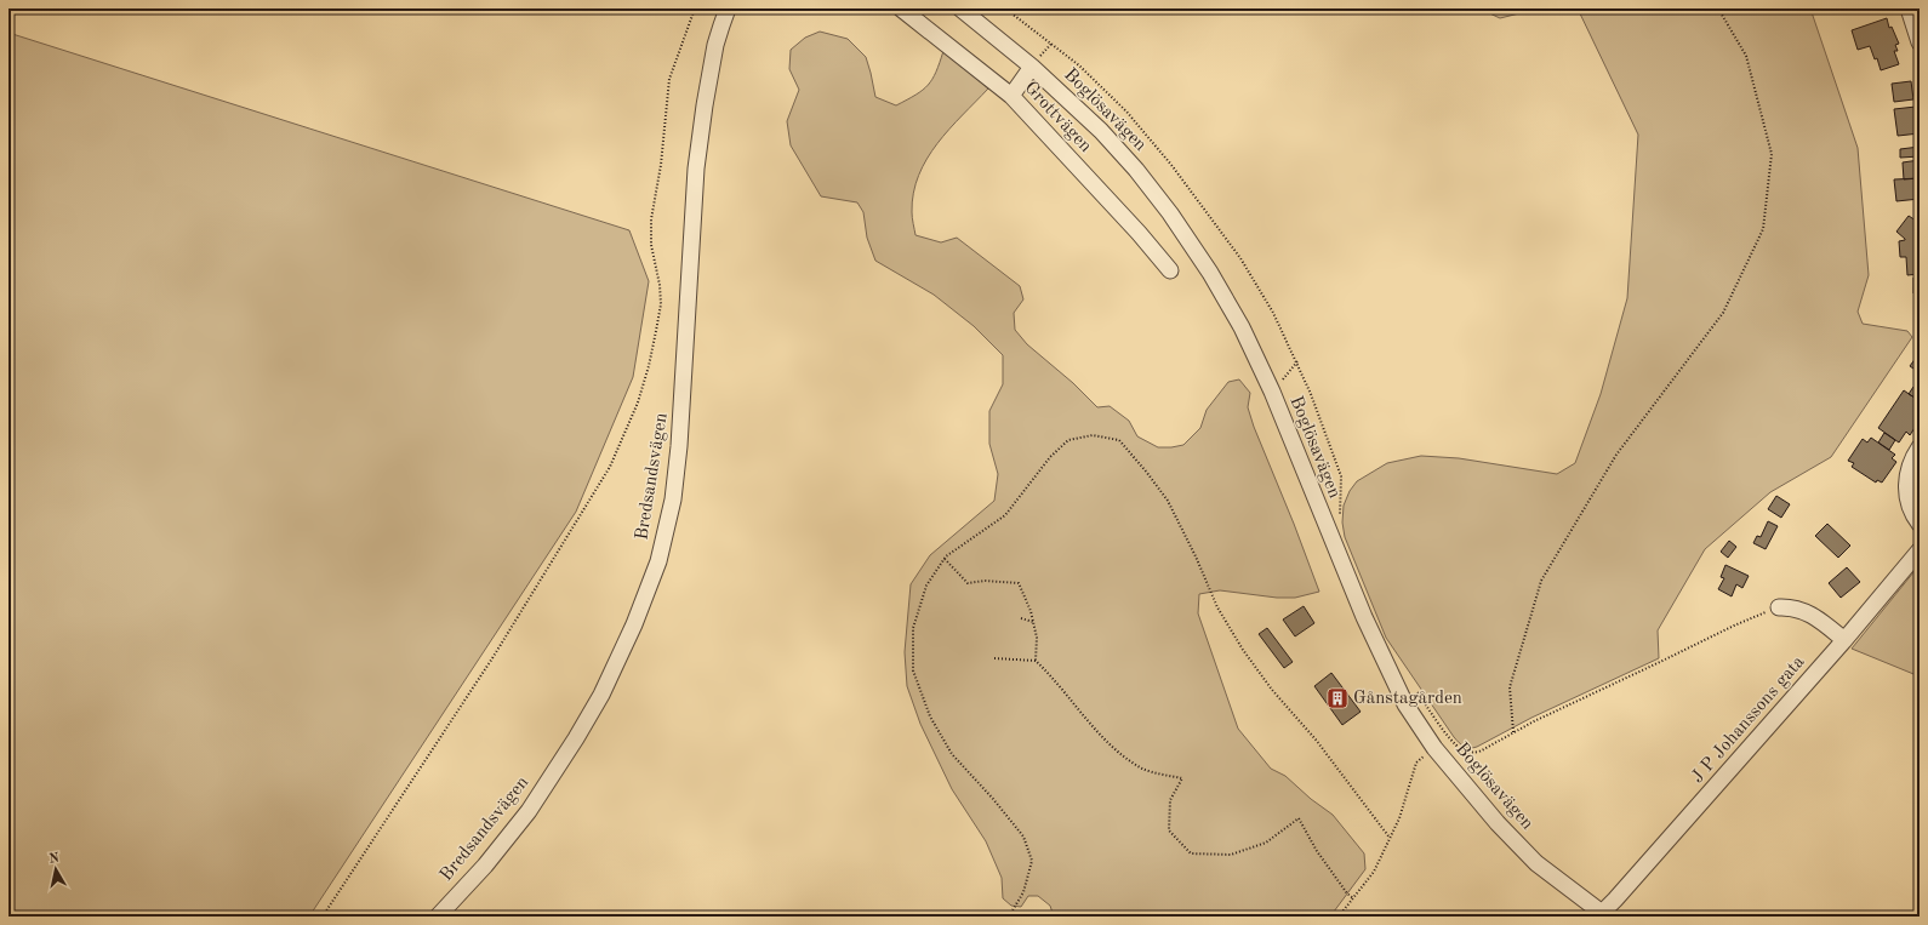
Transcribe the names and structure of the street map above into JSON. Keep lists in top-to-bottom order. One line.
{"streets":{"street":["Boglösavägen","Grottvägen","Bredsandsvägen","J P Johanssons gata"]},"crossings":[["Boglösavägen","J P Johanssons gata"]],"places":{"building":["Gånstagården"]},"north":"top"}
